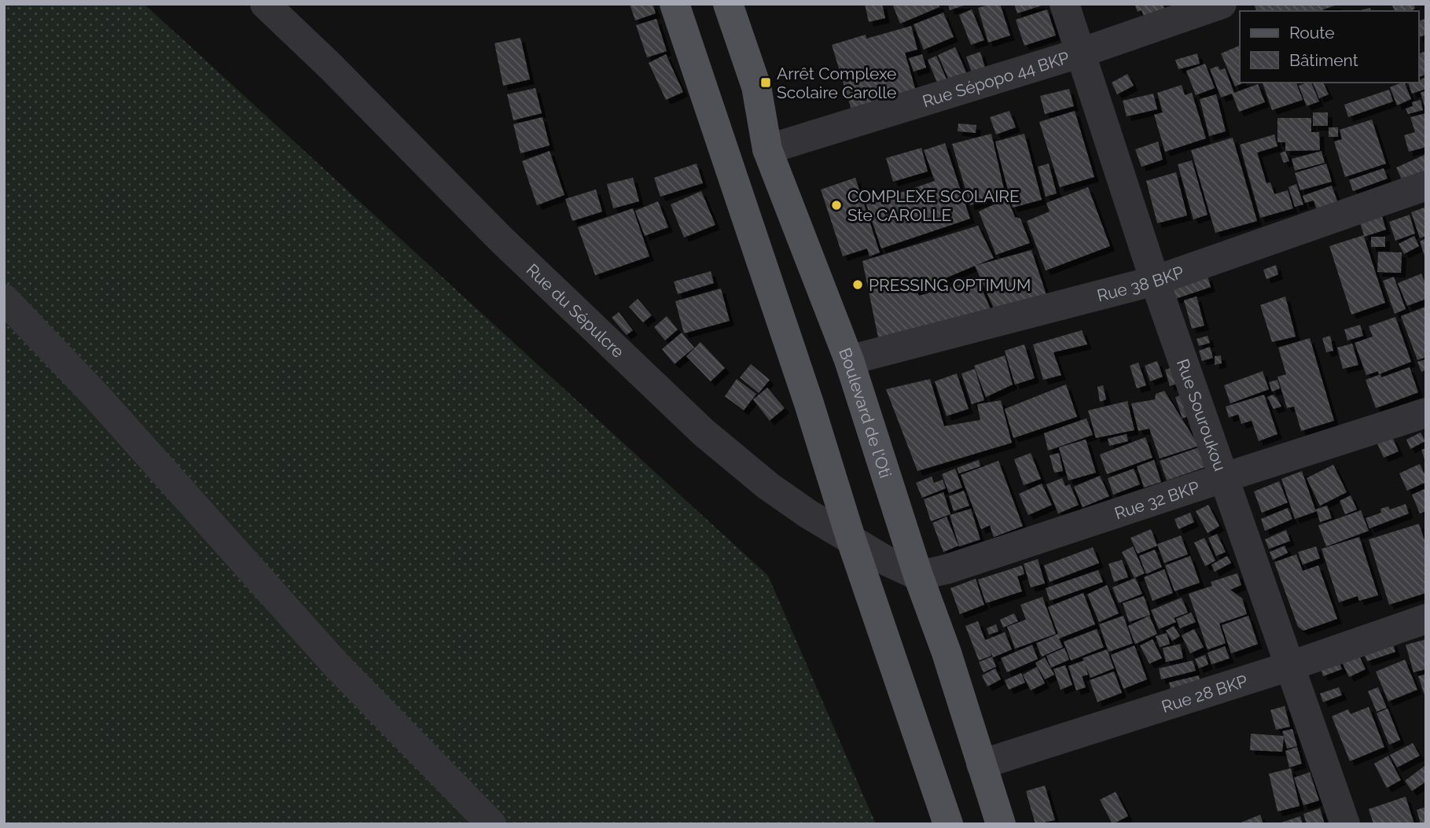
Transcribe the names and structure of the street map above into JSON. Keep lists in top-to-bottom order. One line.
{"streets":{"main road":["Boulevard de l'Oti"],"street":["Rue Sépopo 44 BKP","Rue 38 BKP","Rue du Sépulcre","Rue Souroukou","Rue 32 BKP","Rue 28 BKP"]},"crossings":[["Rue Sépopo 44 BKP","Boulevard de l'Oti"],["Rue Sépopo 44 BKP","Rue Souroukou"],["Rue 38 BKP","Boulevard de l'Oti"],["Rue 38 BKP","Rue Souroukou"],["Rue du Sépulcre","Boulevard de l'Oti"],["Rue du Sépulcre","Rue 32 BKP"],["Boulevard de l'Oti","Rue 32 BKP"],["Boulevard de l'Oti","Rue 28 BKP"],["Rue Souroukou","Rue 32 BKP"],["Rue Souroukou","Rue 28 BKP"]],"places":{"transit":["Arrêt Complexe Scolaire Carolle"],"other":["COMPLEXE SCOLAIRE Ste CAROLLE","PRESSING OPTIMUM"]},"legend":["Route","Bâtiment"]}
